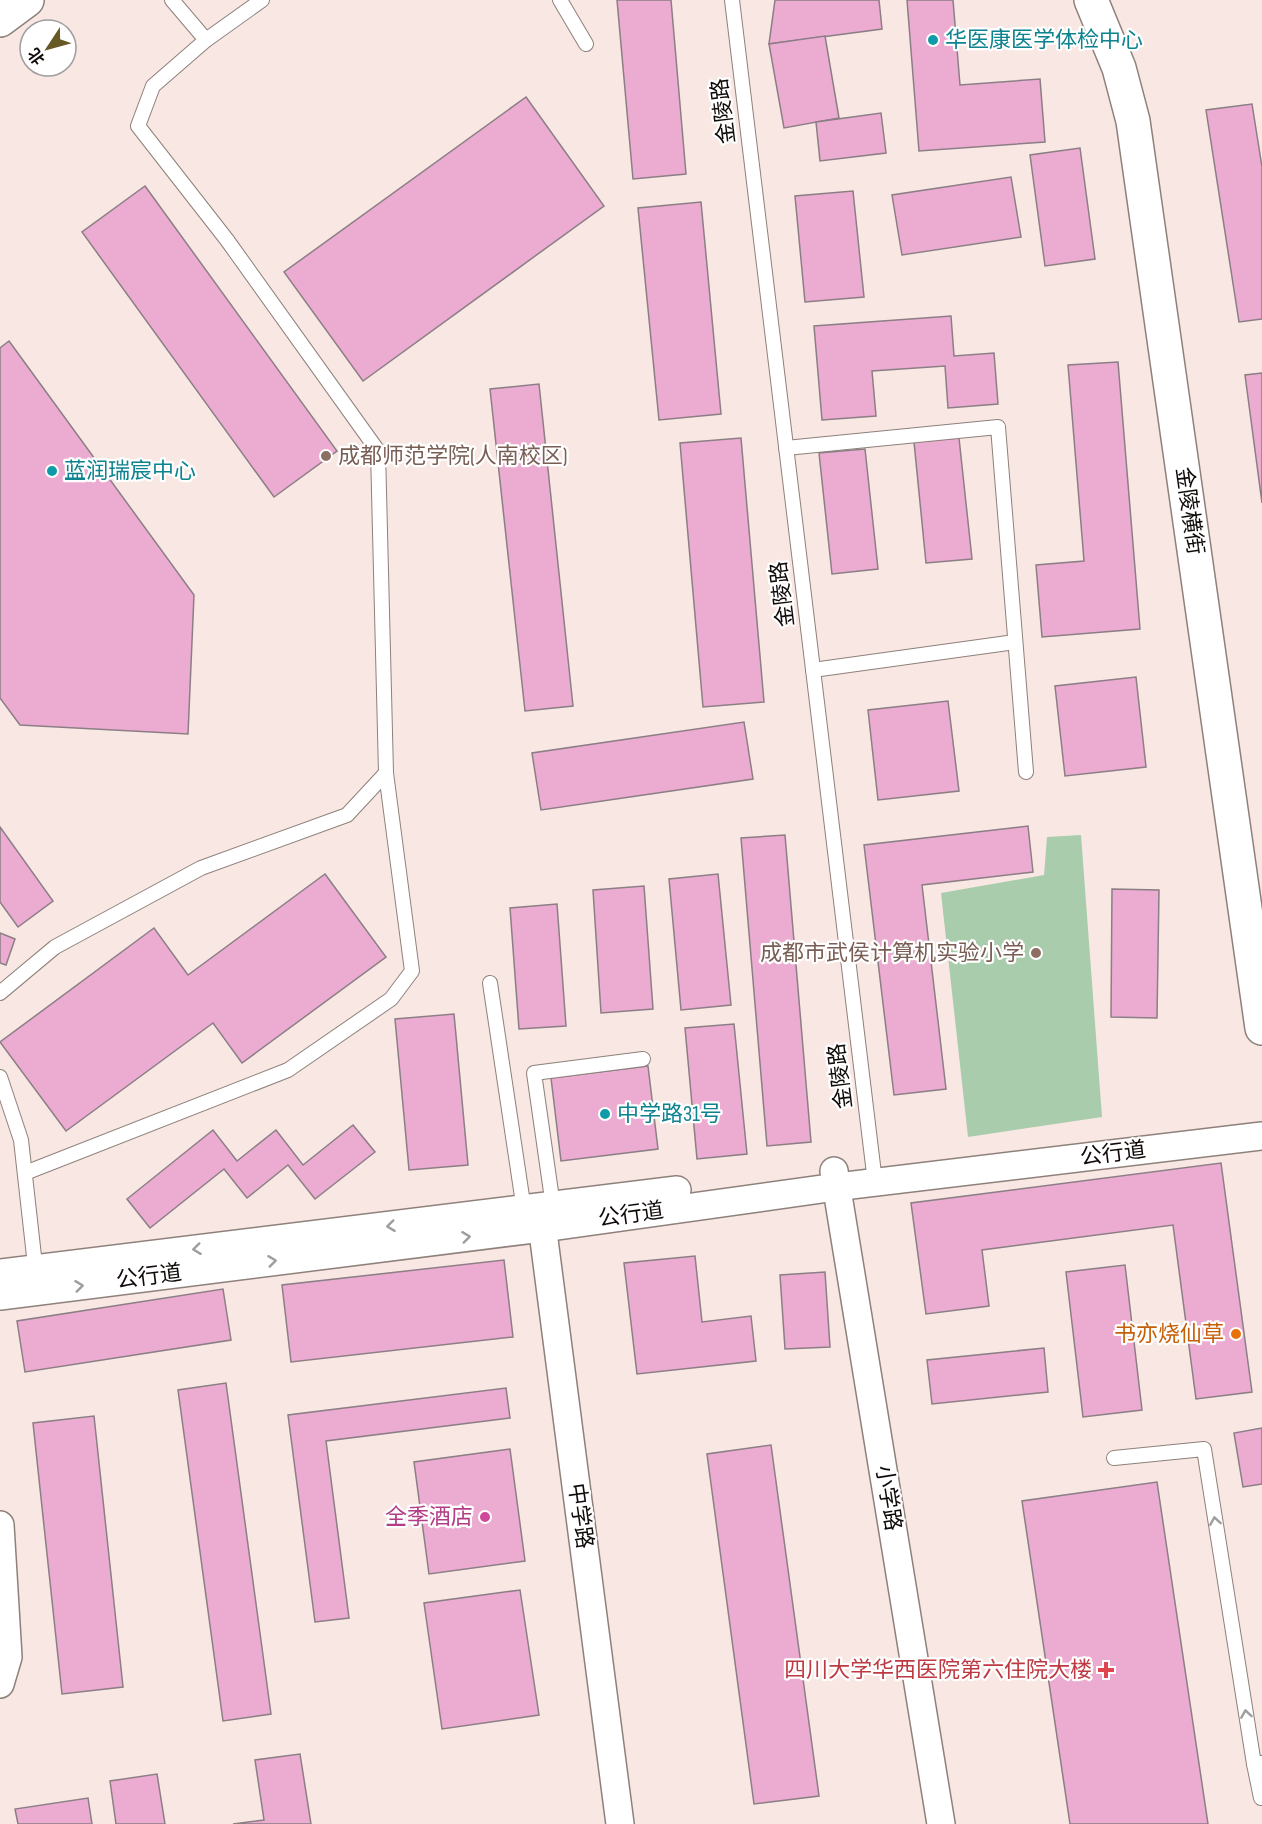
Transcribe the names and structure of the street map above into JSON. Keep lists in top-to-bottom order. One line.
{"streets":{"street":["金陵横街","公行道","小学路","中学路"],"lane":["金陵路"]},"crossings":[["金陵路","公行道"],["公行道","小学路"],["公行道","中学路"]],"places":{"other":["华医康医学体检中心","成都师范学院(人南校区)","蓝润瑞宸中心","成都市武侯计算机实验小学","中学路31号","书亦烧仙草","全季酒店"],"health":["四川大学华西医院第六住院大楼"]},"north":"bottom left"}
